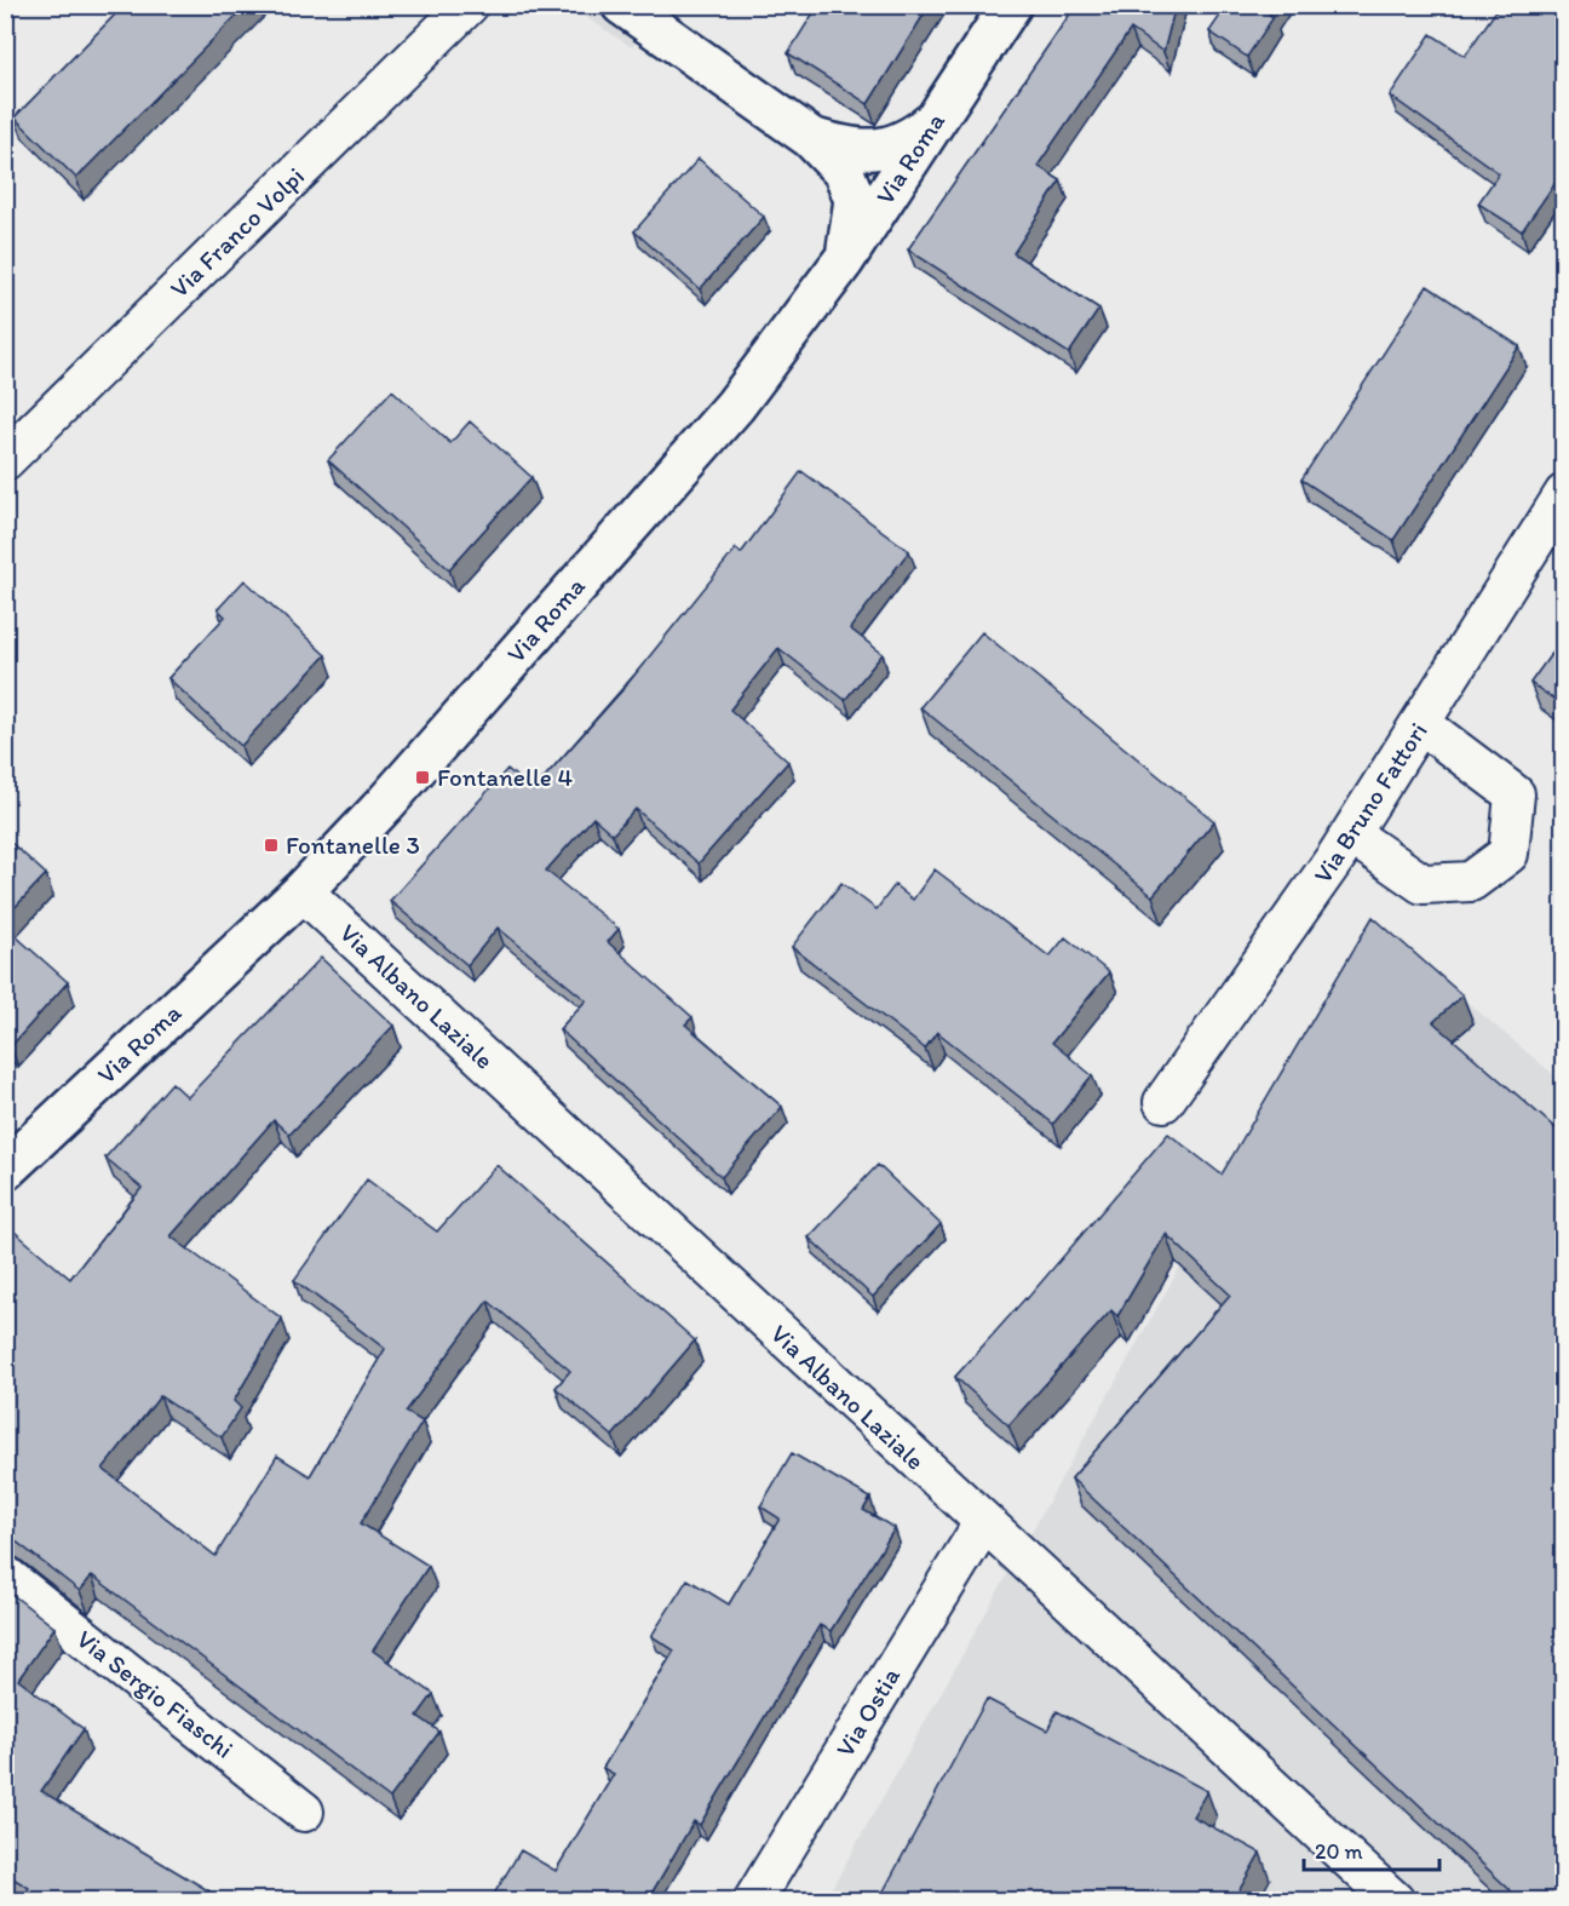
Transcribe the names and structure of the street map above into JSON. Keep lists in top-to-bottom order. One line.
{"streets":{"main road":["Via Roma"],"street":["Via Franco Volpi","Via Bruno Fattori","Via Albano Laziale","Via Sergio Fiaschi","Via Ostia"]},"crossings":[["Via Roma","Via Albano Laziale"],["Via Albano Laziale","Via Ostia"]],"places":{"transit":["Fontanelle 4","Fontanelle 3"]},"scale_bar":"20 m"}
